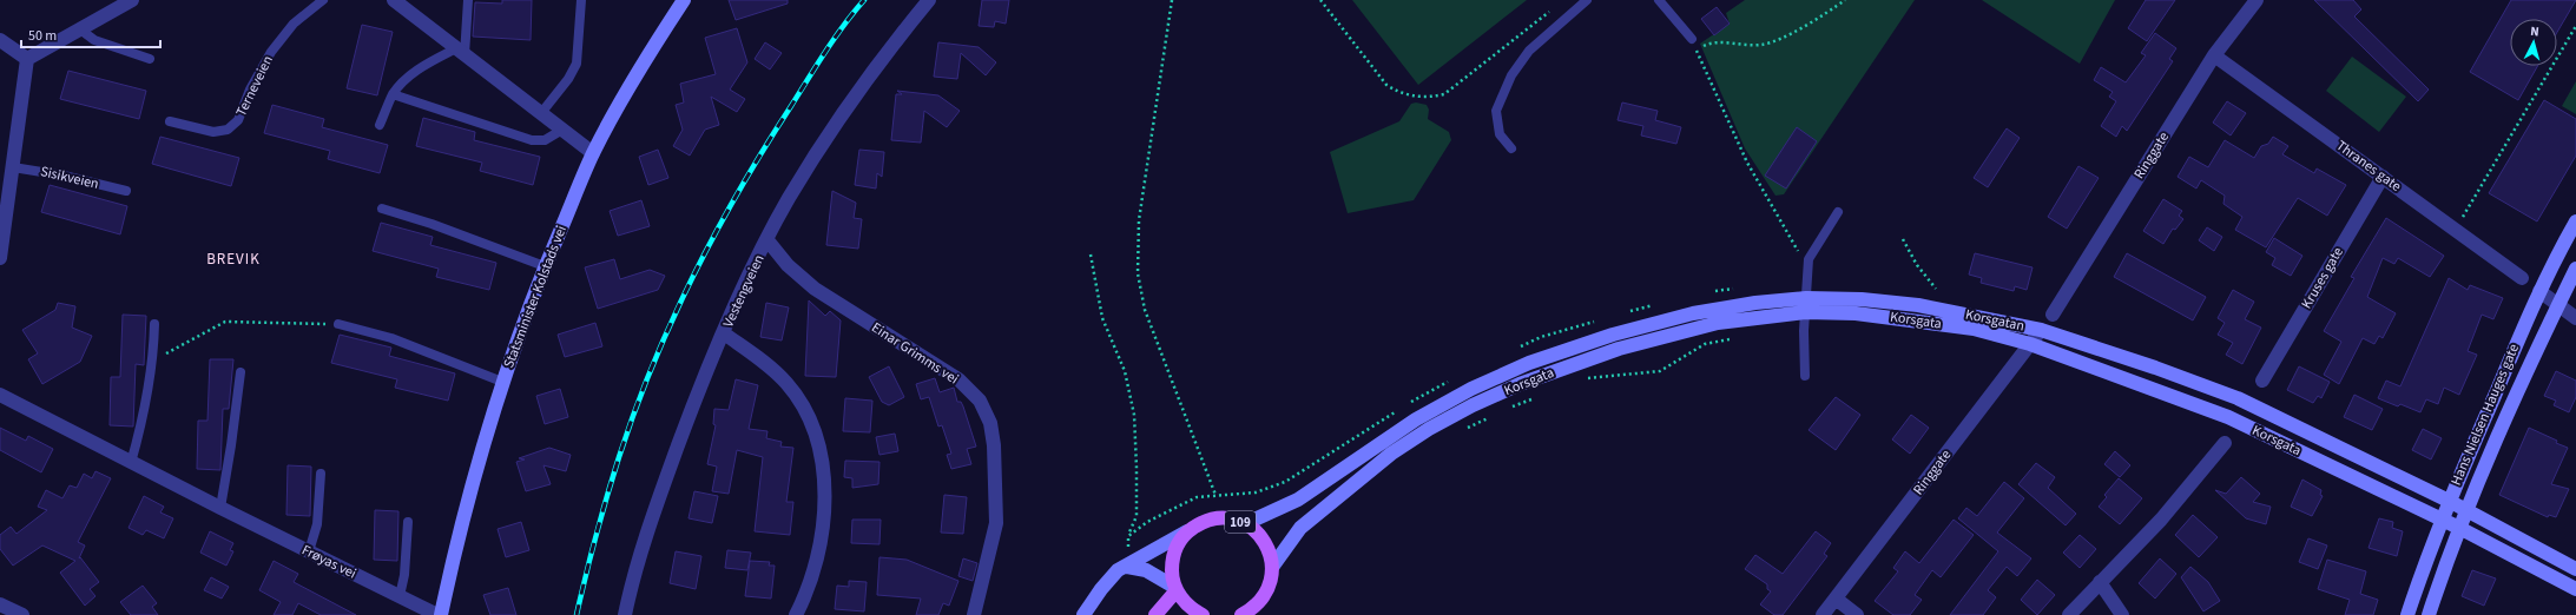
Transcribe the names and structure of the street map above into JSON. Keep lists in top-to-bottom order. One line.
{"streets":{"main road":["109"],"street":["Ringgate","Thranes gate","Kruses gate","Vestengveien","Statsminister Kolstads vei","Korsgata","Korsgatan","Einar Grimms vei","Hans Nielsen Hauges gate","Frøyas vei"],"lane":["Terneveien","Sisikveien"]},"crossings":[["Ringgate","Thranes gate"],["Ringgate","Korsgata"],["Ringgate","Korsgatan"],["Thranes gate","Kruses gate"],["Vestengveien","Einar Grimms vei"],["Korsgata","Korsgatan"],["Korsgata","Hans Nielsen Hauges gate"],["Korsgata","109"]],"districts":["BREVIK"],"scale_bar":"50 m","north":"top"}
